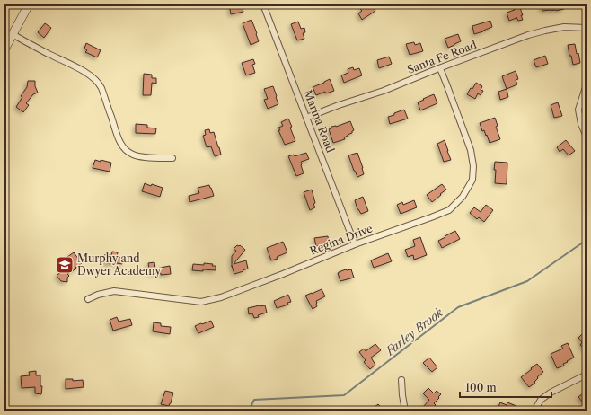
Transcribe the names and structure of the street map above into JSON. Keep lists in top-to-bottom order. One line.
{"streets":{"street":["Santa Fe Road","Marina Road","Regina Drive"]},"crossings":[["Santa Fe Road","Marina Road"],["Santa Fe Road","Regina Drive"],["Marina Road","Regina Drive"]],"water":["Farley Brook"],"places":{"school or university":["Murphy and Dwyer Academy"]},"scale_bar":"100 m"}
